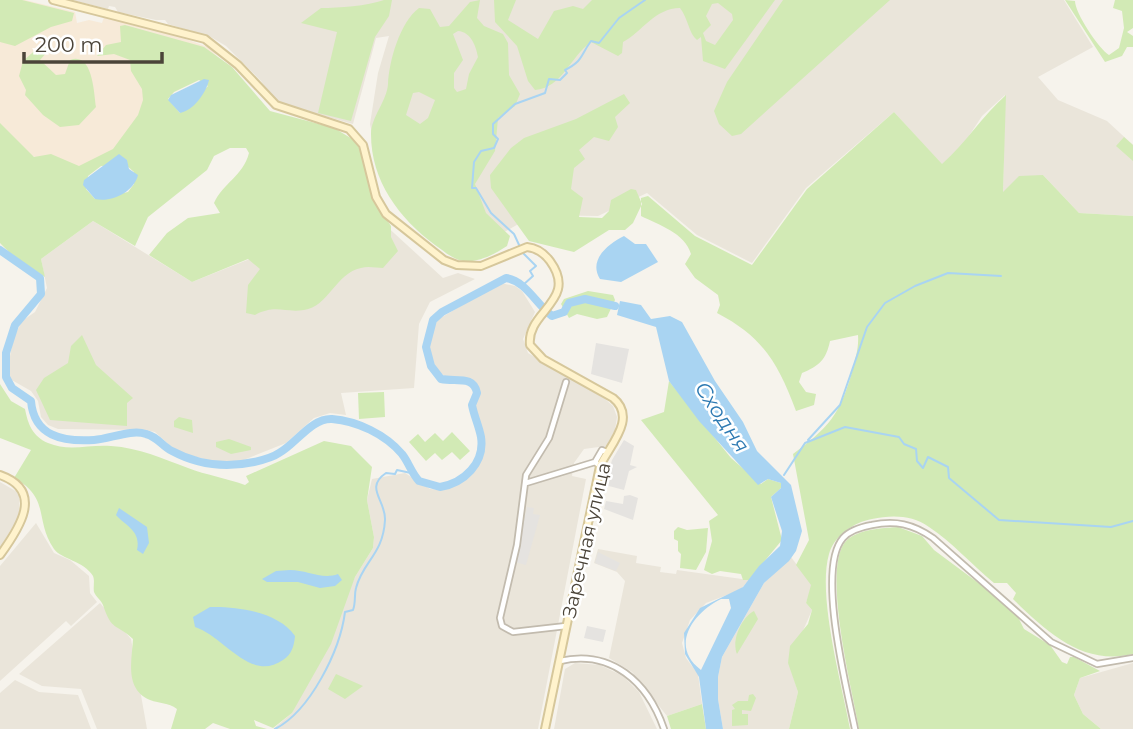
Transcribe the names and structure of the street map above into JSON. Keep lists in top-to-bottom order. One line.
{"streets":{"main road":["Заречная улица"]},"water":["Сходня"],"scale_bar":"200 m"}
